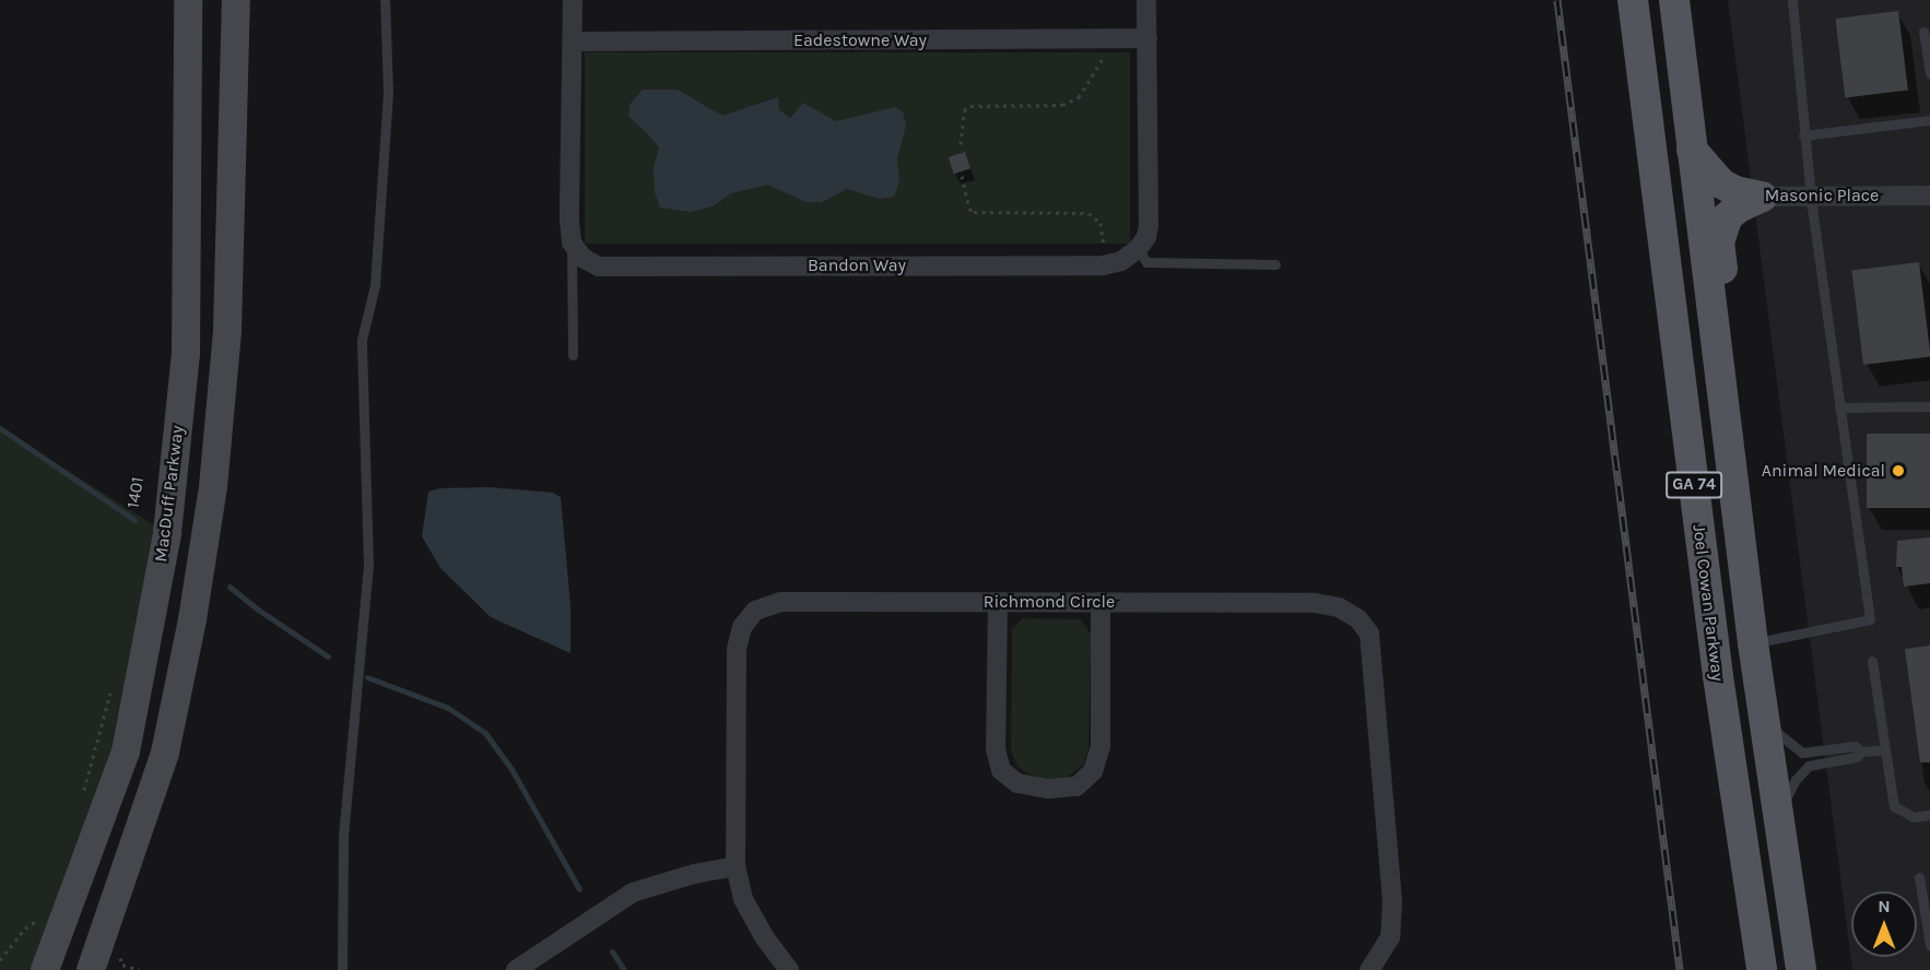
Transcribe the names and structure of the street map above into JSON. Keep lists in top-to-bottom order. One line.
{"streets":{"main road":["Masonic Place","GA 74","Joel Cowan Parkway"],"street":["Eadestowne Way","Bandon Way","MacDuff Parkway","Richmond Circle"]},"crossings":[["Masonic Place","GA 74"]],"places":["Animal Medical"],"north":"top"}
